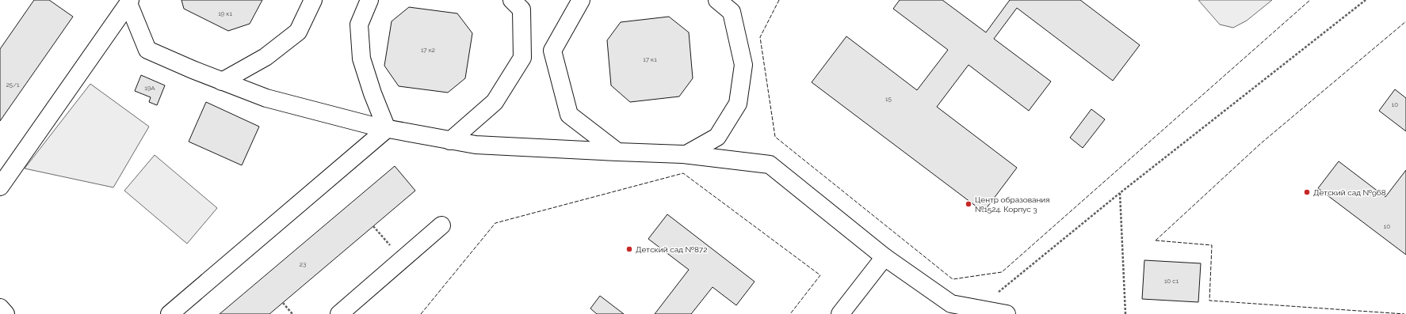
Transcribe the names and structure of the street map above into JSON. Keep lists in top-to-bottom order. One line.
{"places":["Детский сад №968","Центр образования №1524. Корпус 3","Детский сад №872"],"house_numbers":["19 к1","17 к2","17 к1","25/1","19А","15","10","10","23","10 с1"]}
